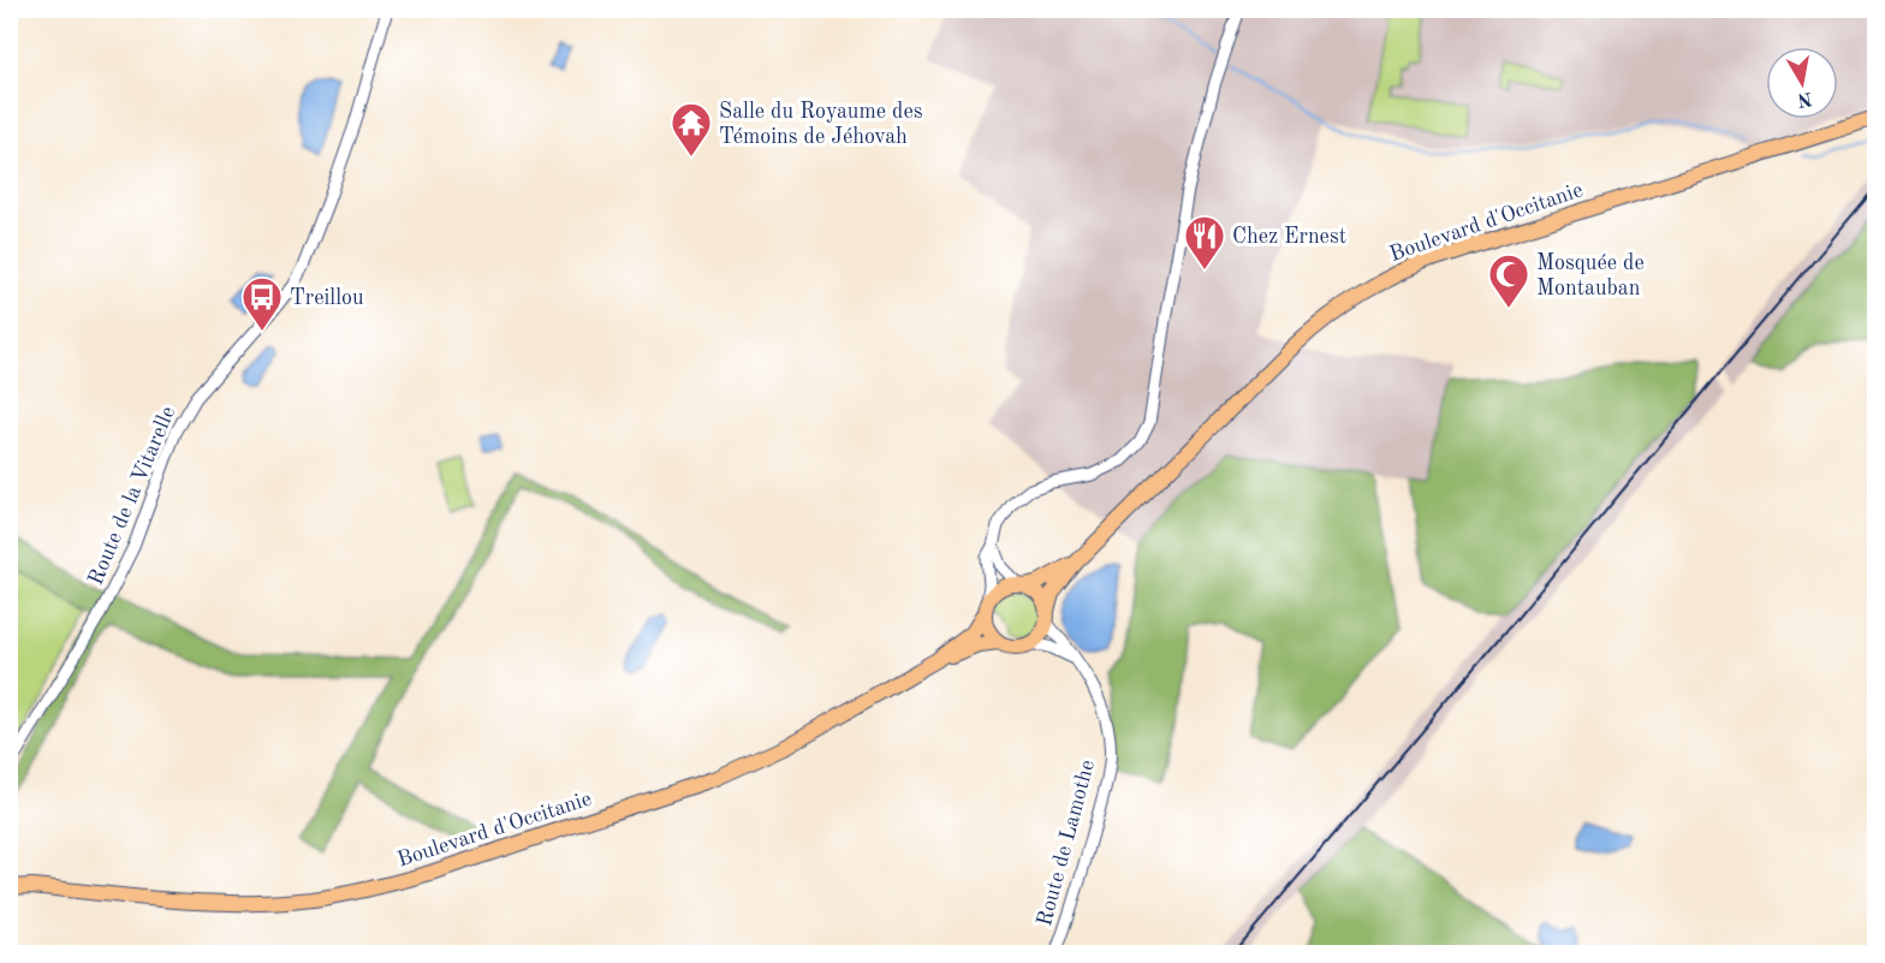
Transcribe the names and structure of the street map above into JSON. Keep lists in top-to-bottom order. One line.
{"streets":{"main road":["Boulevard d'Occitanie"],"street":["Route de la Vitarelle","Route de Lamothe"]},"crossings":[["Boulevard d'Occitanie","Route de Lamothe"]],"places":{"temple":["Salle du Royaume des Témoins de Jéhovah"],"restaurant":["Chez Ernest"],"mosque":["Mosquée de Montauban"],"bus stop":["Treillou"]},"north":"bottom"}
